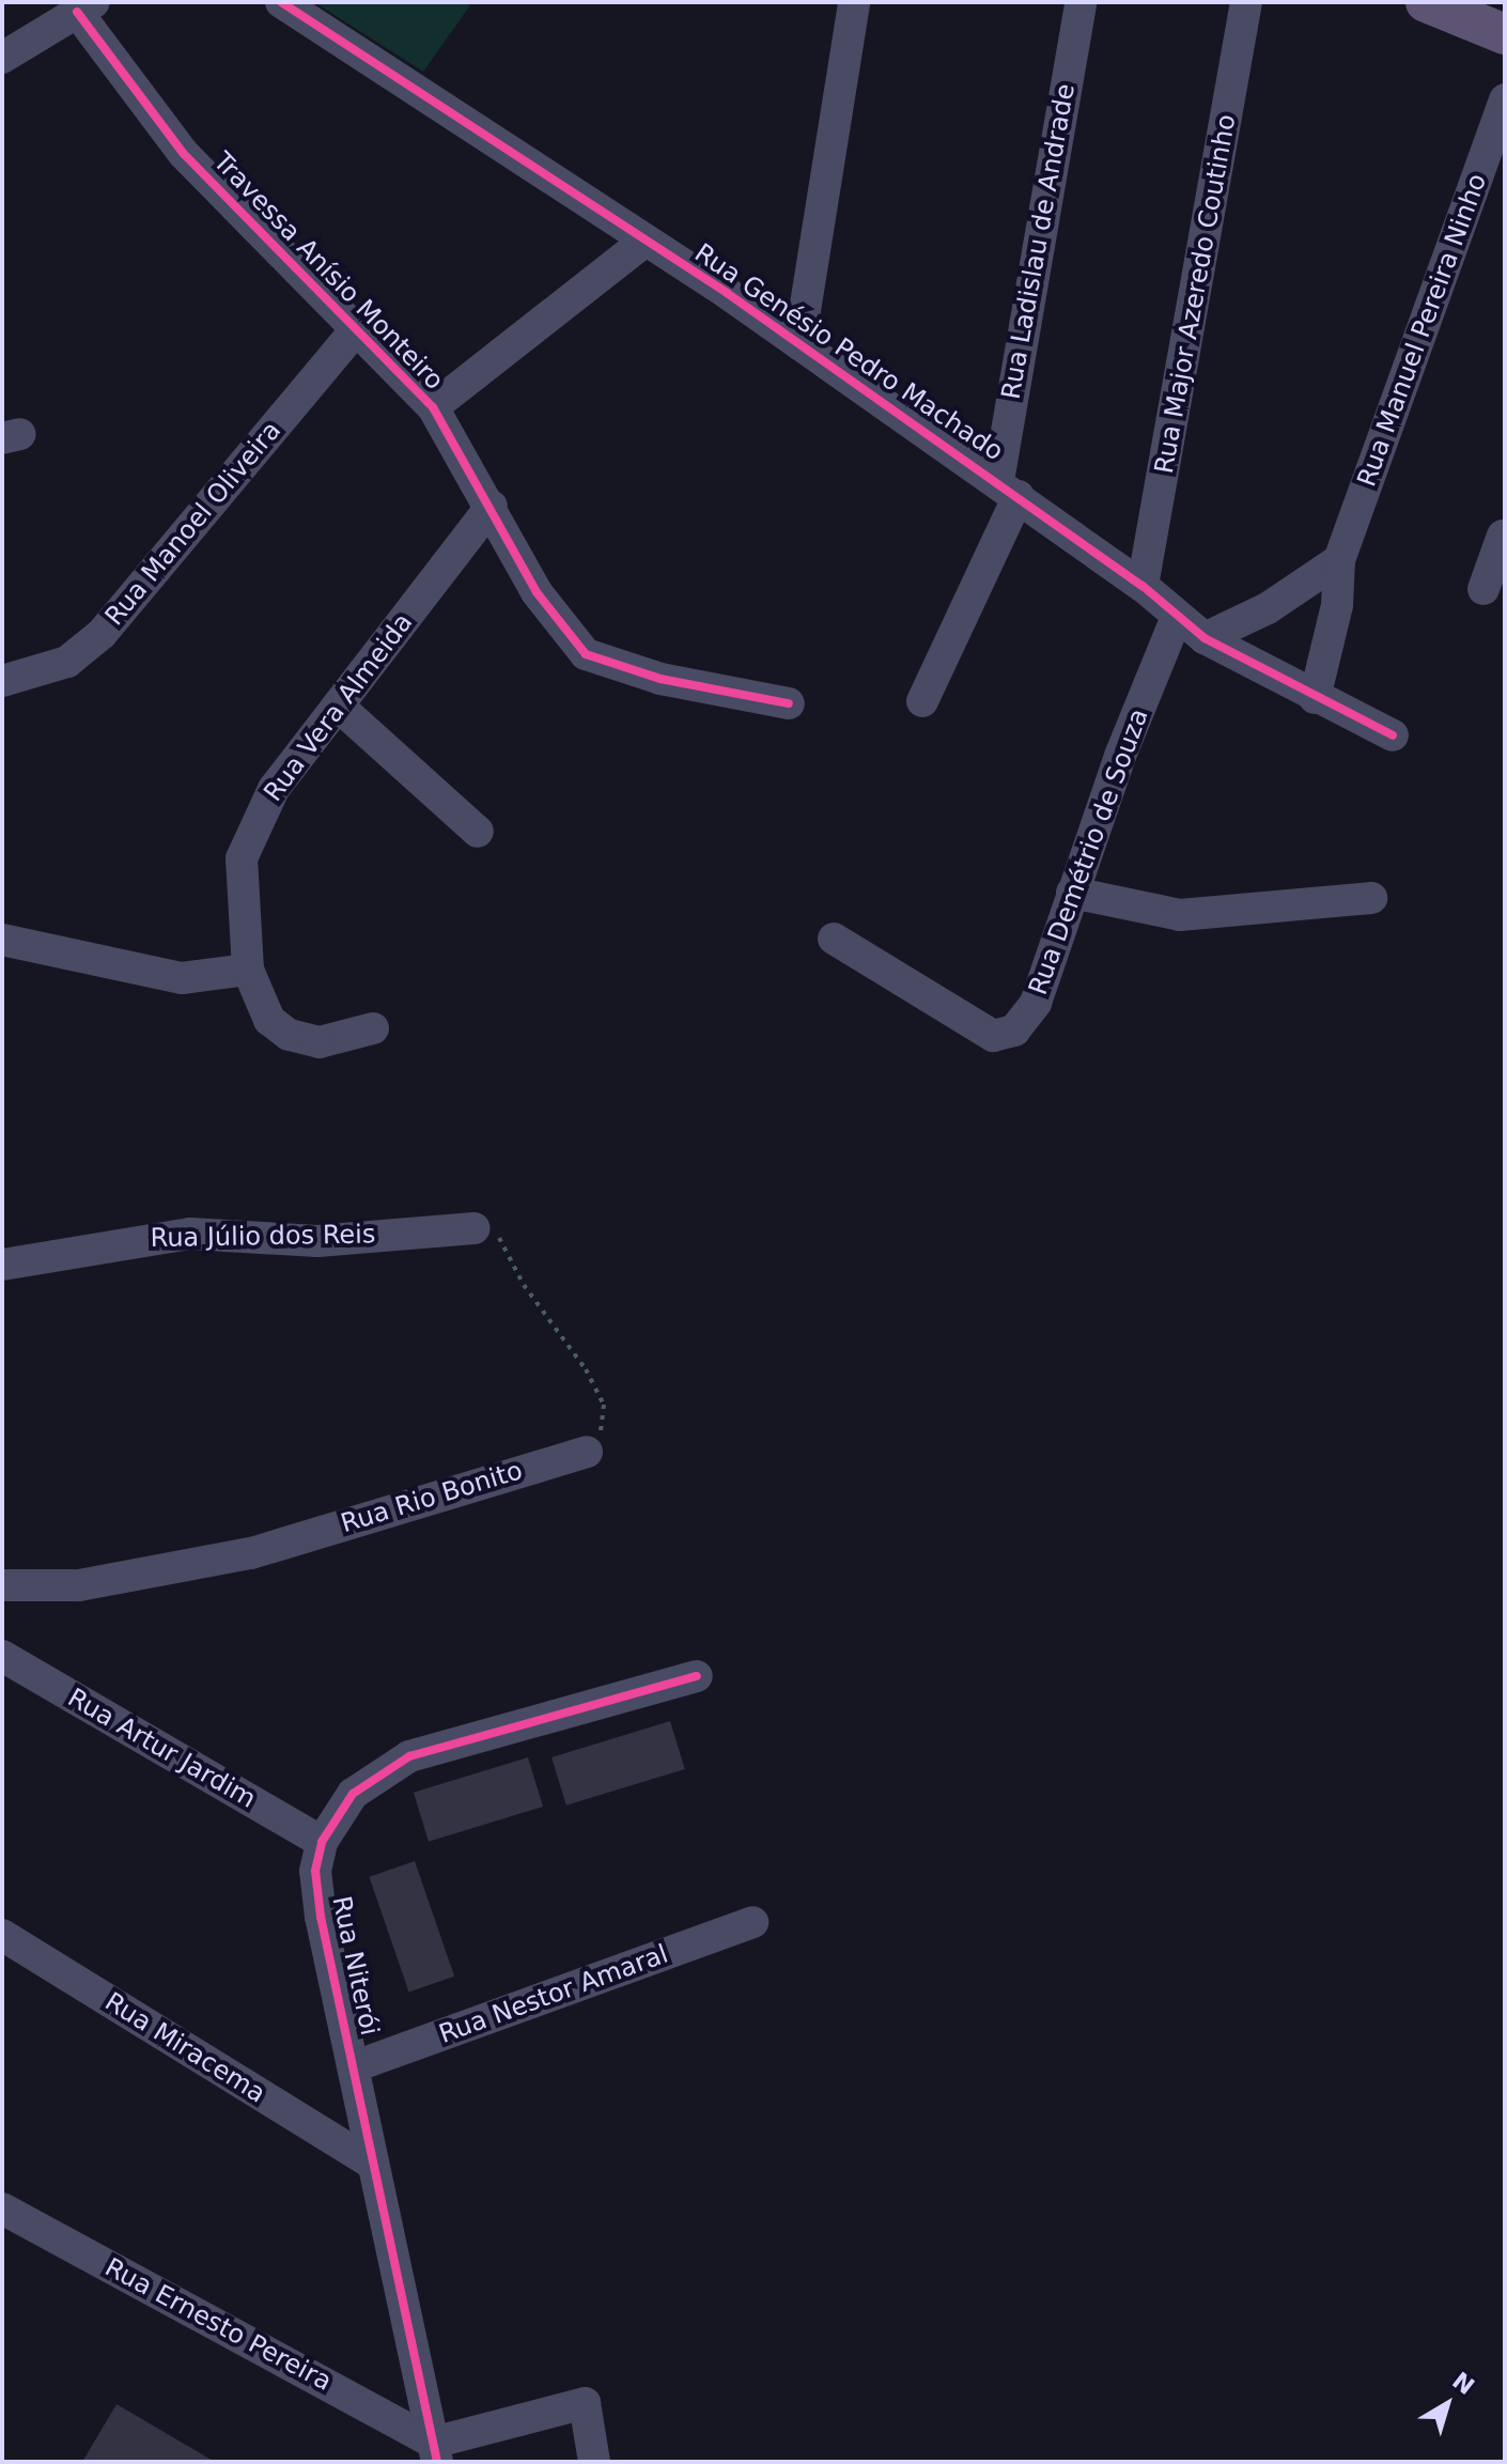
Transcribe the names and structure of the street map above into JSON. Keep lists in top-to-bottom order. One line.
{"streets":{"street":["Rua Ladislau de Andrade","Travessa Anísio Monteiro","Rua Major Azeredo Coutinho","Rua Manuel Pereira Ninho","Rua Genésio Pedro Machado","Rua Manoel Oliveira","Rua Vera Almeida","Rua Demétrio de Souza","Rua Júlio dos Reis","Rua Rio Bonito","Rua Artur Jardim","Rua Niterói","Rua Nestor Amaral","Rua Miracema","Rua Ernesto Pereira"]},"crossings":[["Rua Ladislau de Andrade","Rua Genésio Pedro Machado"],["Travessa Anísio Monteiro","Rua Manoel Oliveira"],["Travessa Anísio Monteiro","Rua Vera Almeida"],["Rua Major Azeredo Coutinho","Rua Genésio Pedro Machado"],["Rua Manuel Pereira Ninho","Rua Genésio Pedro Machado"],["Rua Genésio Pedro Machado","Rua Demétrio de Souza"],["Rua Artur Jardim","Rua Niterói"],["Rua Niterói","Rua Nestor Amaral"],["Rua Niterói","Rua Miracema"],["Rua Niterói","Rua Ernesto Pereira"]],"north":"top right"}
